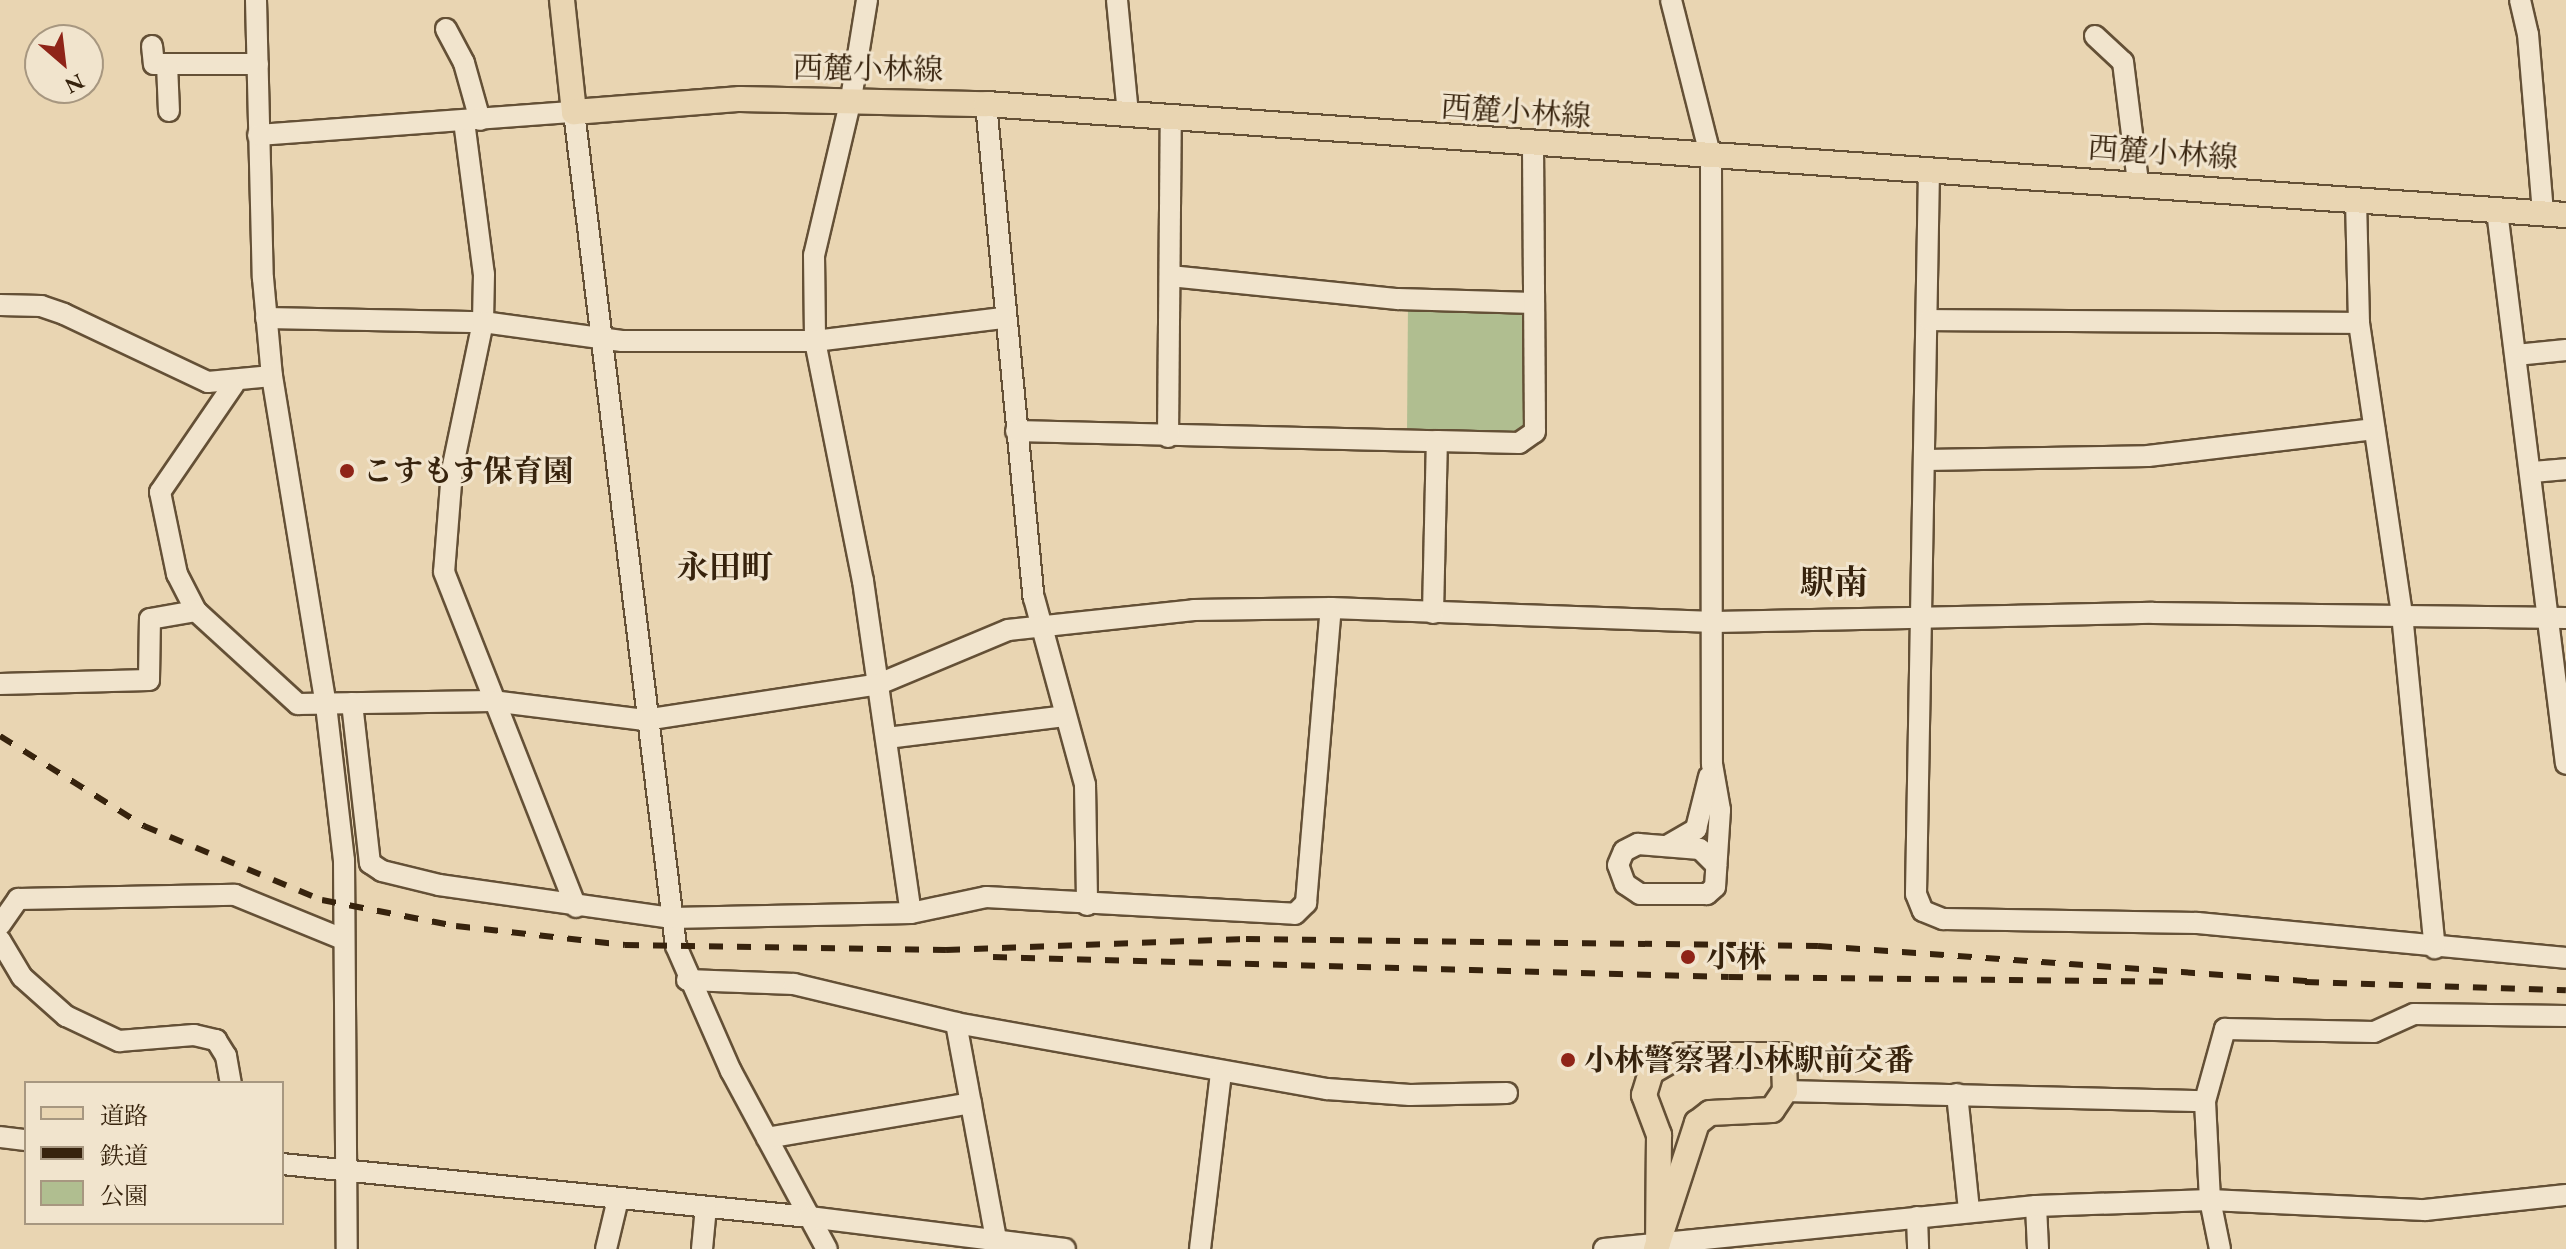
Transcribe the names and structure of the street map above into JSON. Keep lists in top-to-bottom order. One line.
{"streets":{"main road":["西麓小林線"]},"districts":["永田町","駅南"],"places":["こすもす保育園","小林","小林警察署小林駅前交番"],"legend":["道路","鉄道","公園"],"north":"bottom right"}
